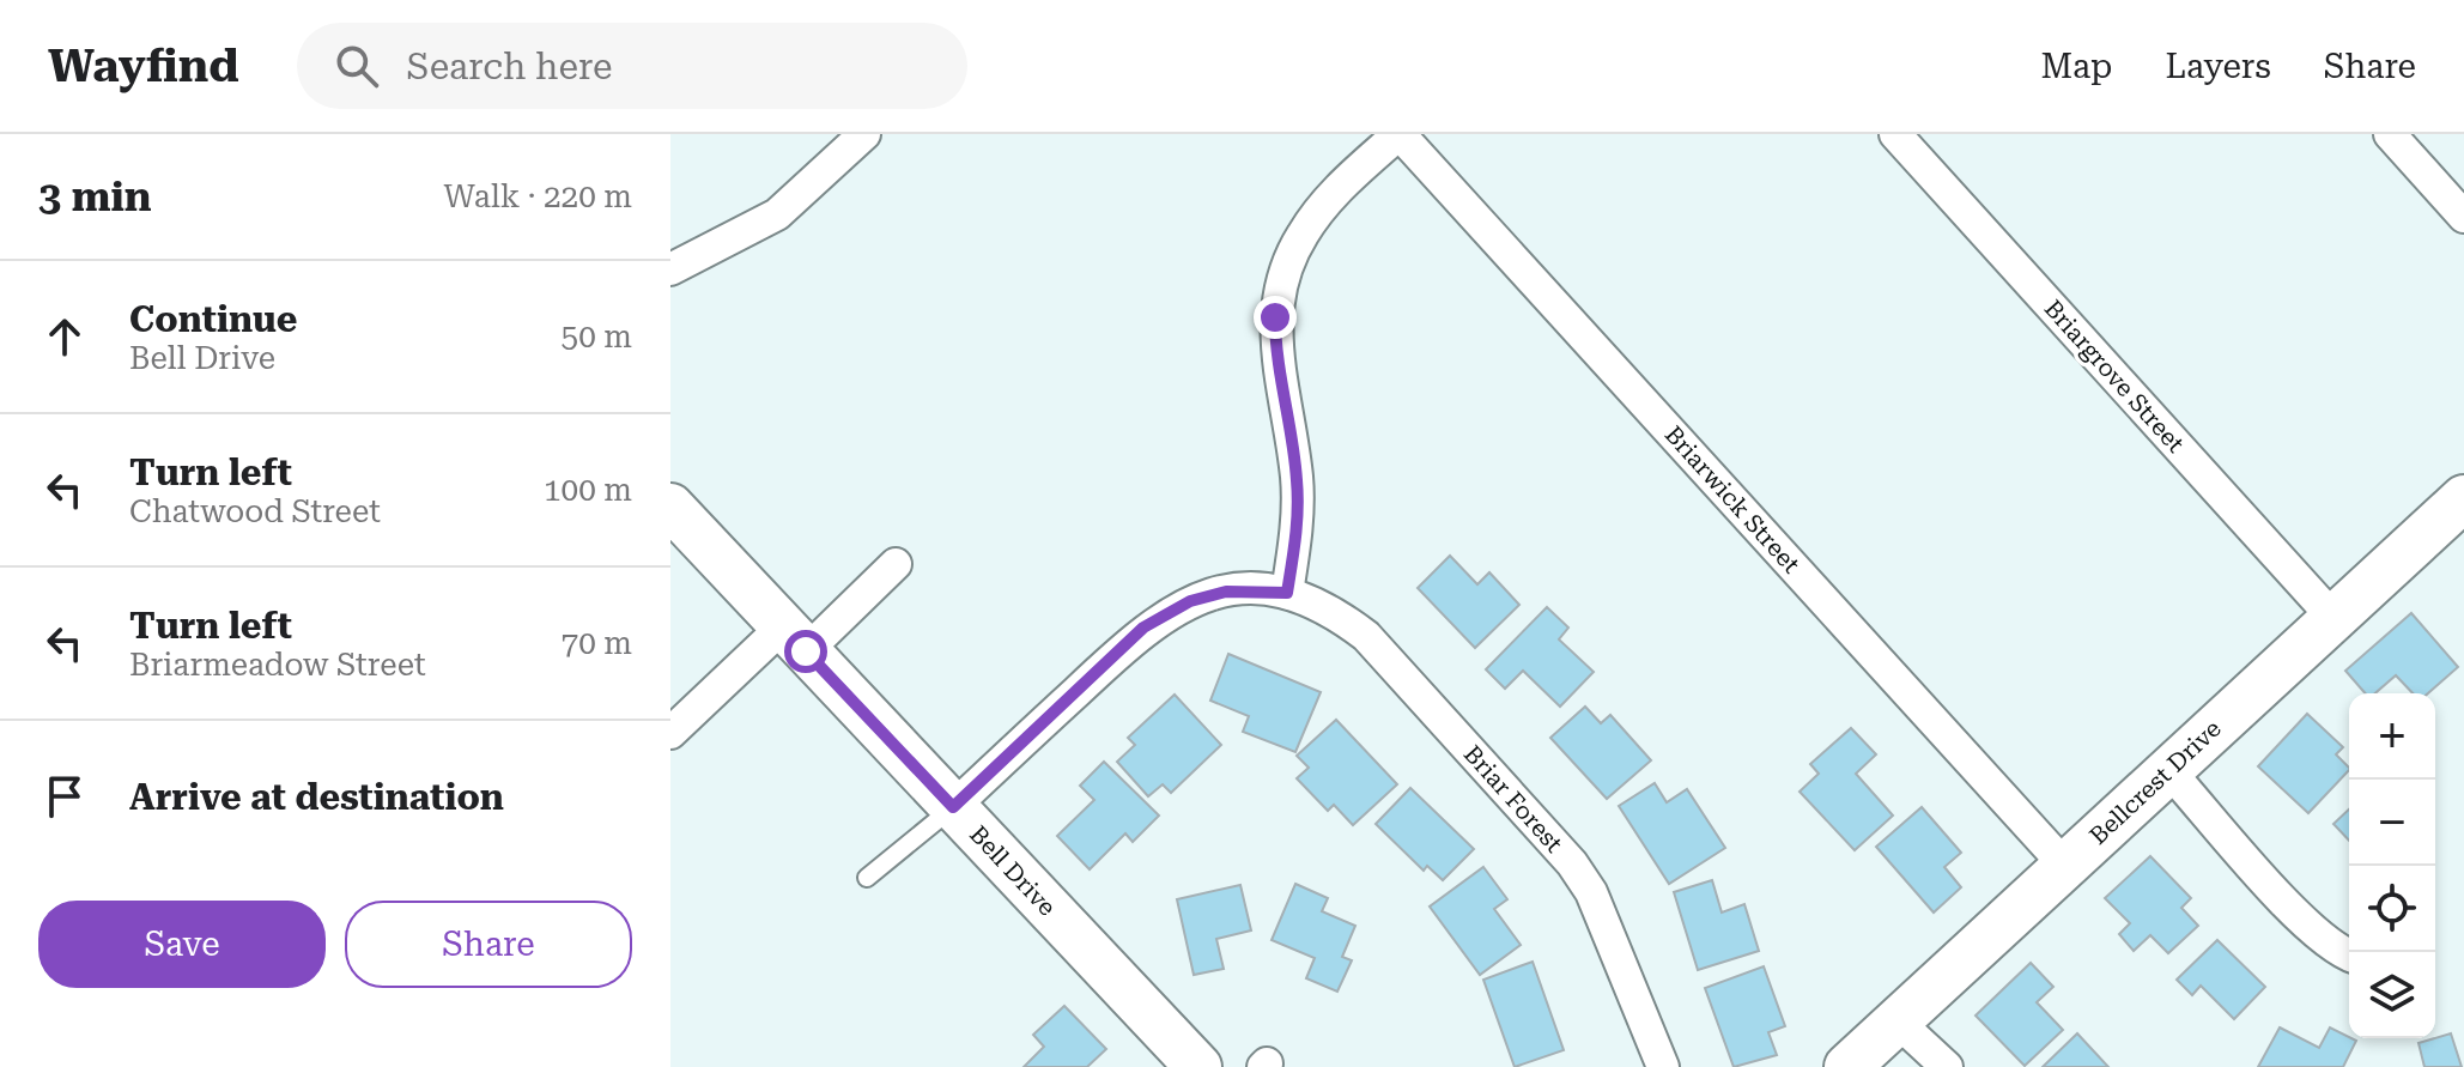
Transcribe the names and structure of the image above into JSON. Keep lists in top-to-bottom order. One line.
{"streets":{"street":["Briargrove Street","Briarwick Street","Bellcrest Drive","Briar Forest","Bell Drive"]},"crossings":[["Briargrove Street","Bellcrest Drive"],["Briarwick Street","Bellcrest Drive"],["Briar Forest","Bell Drive"]],"page":{"header":"Wayfind","search":"Search here","nav":["Map","Layers","Share"],"heading":["3 min","Walk · 220 m"],"list":[["Continue","Bell Drive","50 m"],["Turn left","Chatwood Street","100 m"],["Turn left","Briarmeadow Street","70 m"],"Arrive at destination"],"map_buttons":["+","−"],"buttons":["Save","Share"]}}
